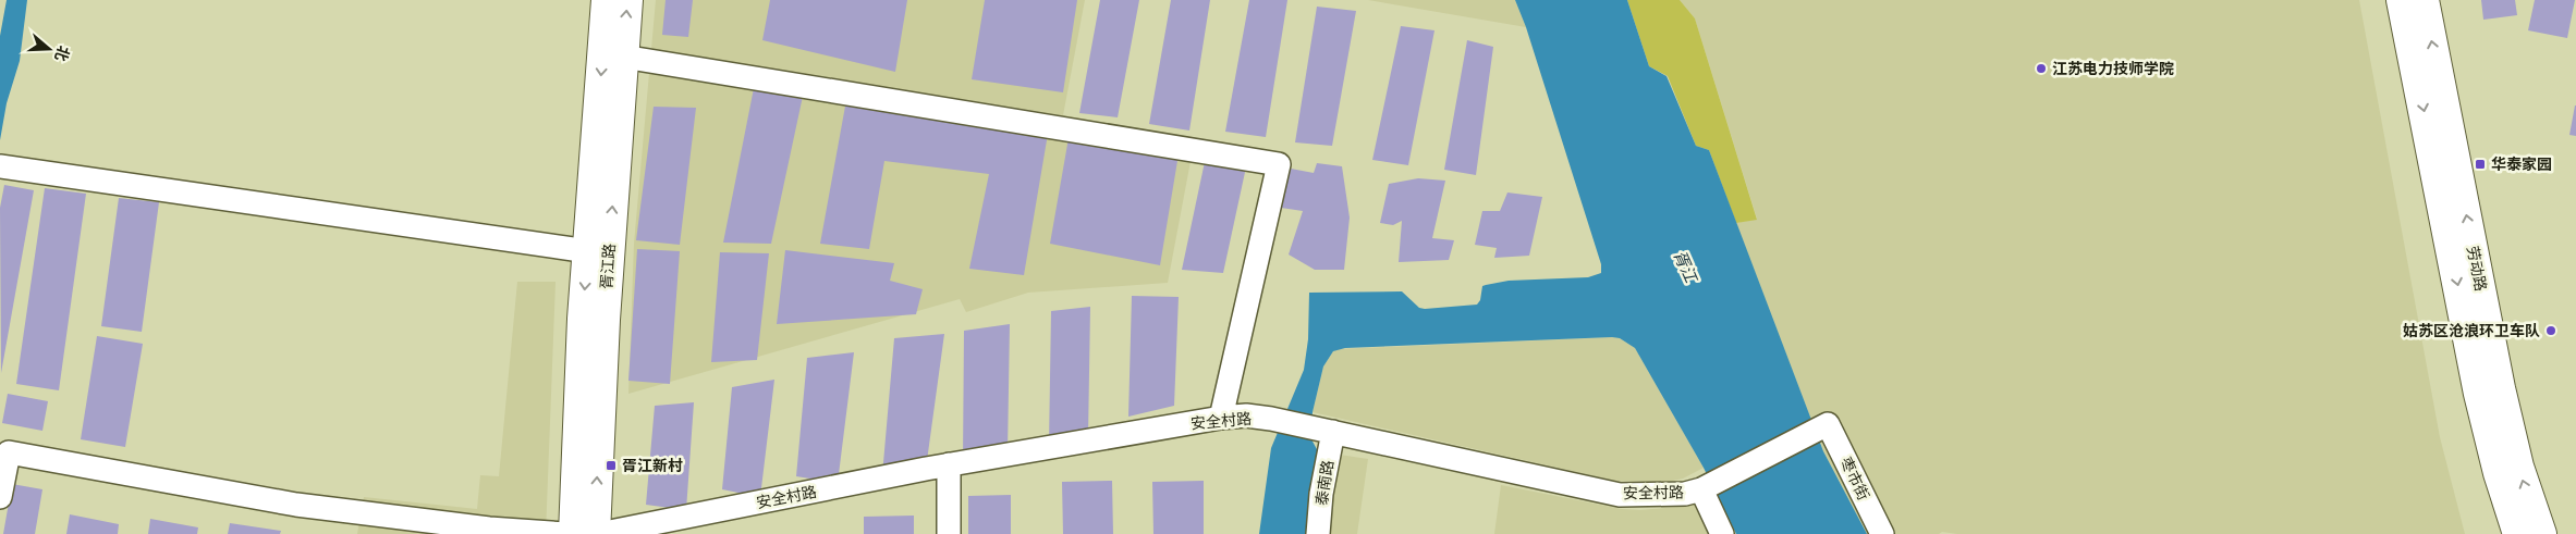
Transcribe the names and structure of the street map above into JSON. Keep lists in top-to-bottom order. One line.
{"streets":{"main road":["胥江路","劳动路"],"street":["安全村路","枣市街","泰南路"]},"crossings":[["胥江路","安全村路"],["安全村路","枣市街"],["安全村路","泰南路"]],"water":["胥江"],"places":{"other":["江苏电力技师学院","姑苏区沧浪环卫车队"],"transit":["华泰家园","胥江新村"]},"north":"right"}
